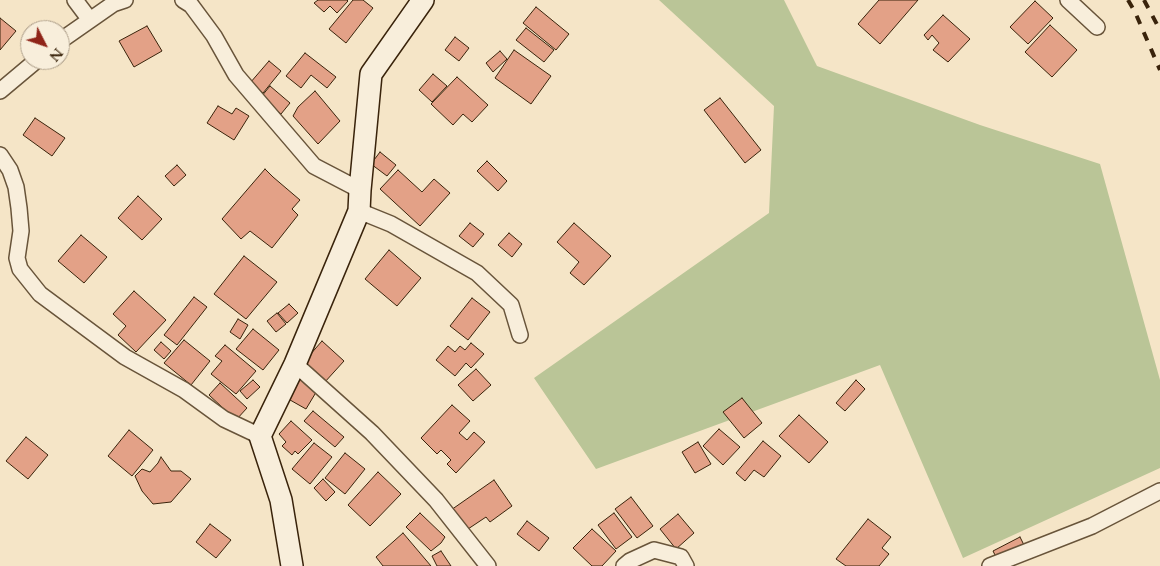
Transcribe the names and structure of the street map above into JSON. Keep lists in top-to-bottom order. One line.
{"north":"bottom right"}
